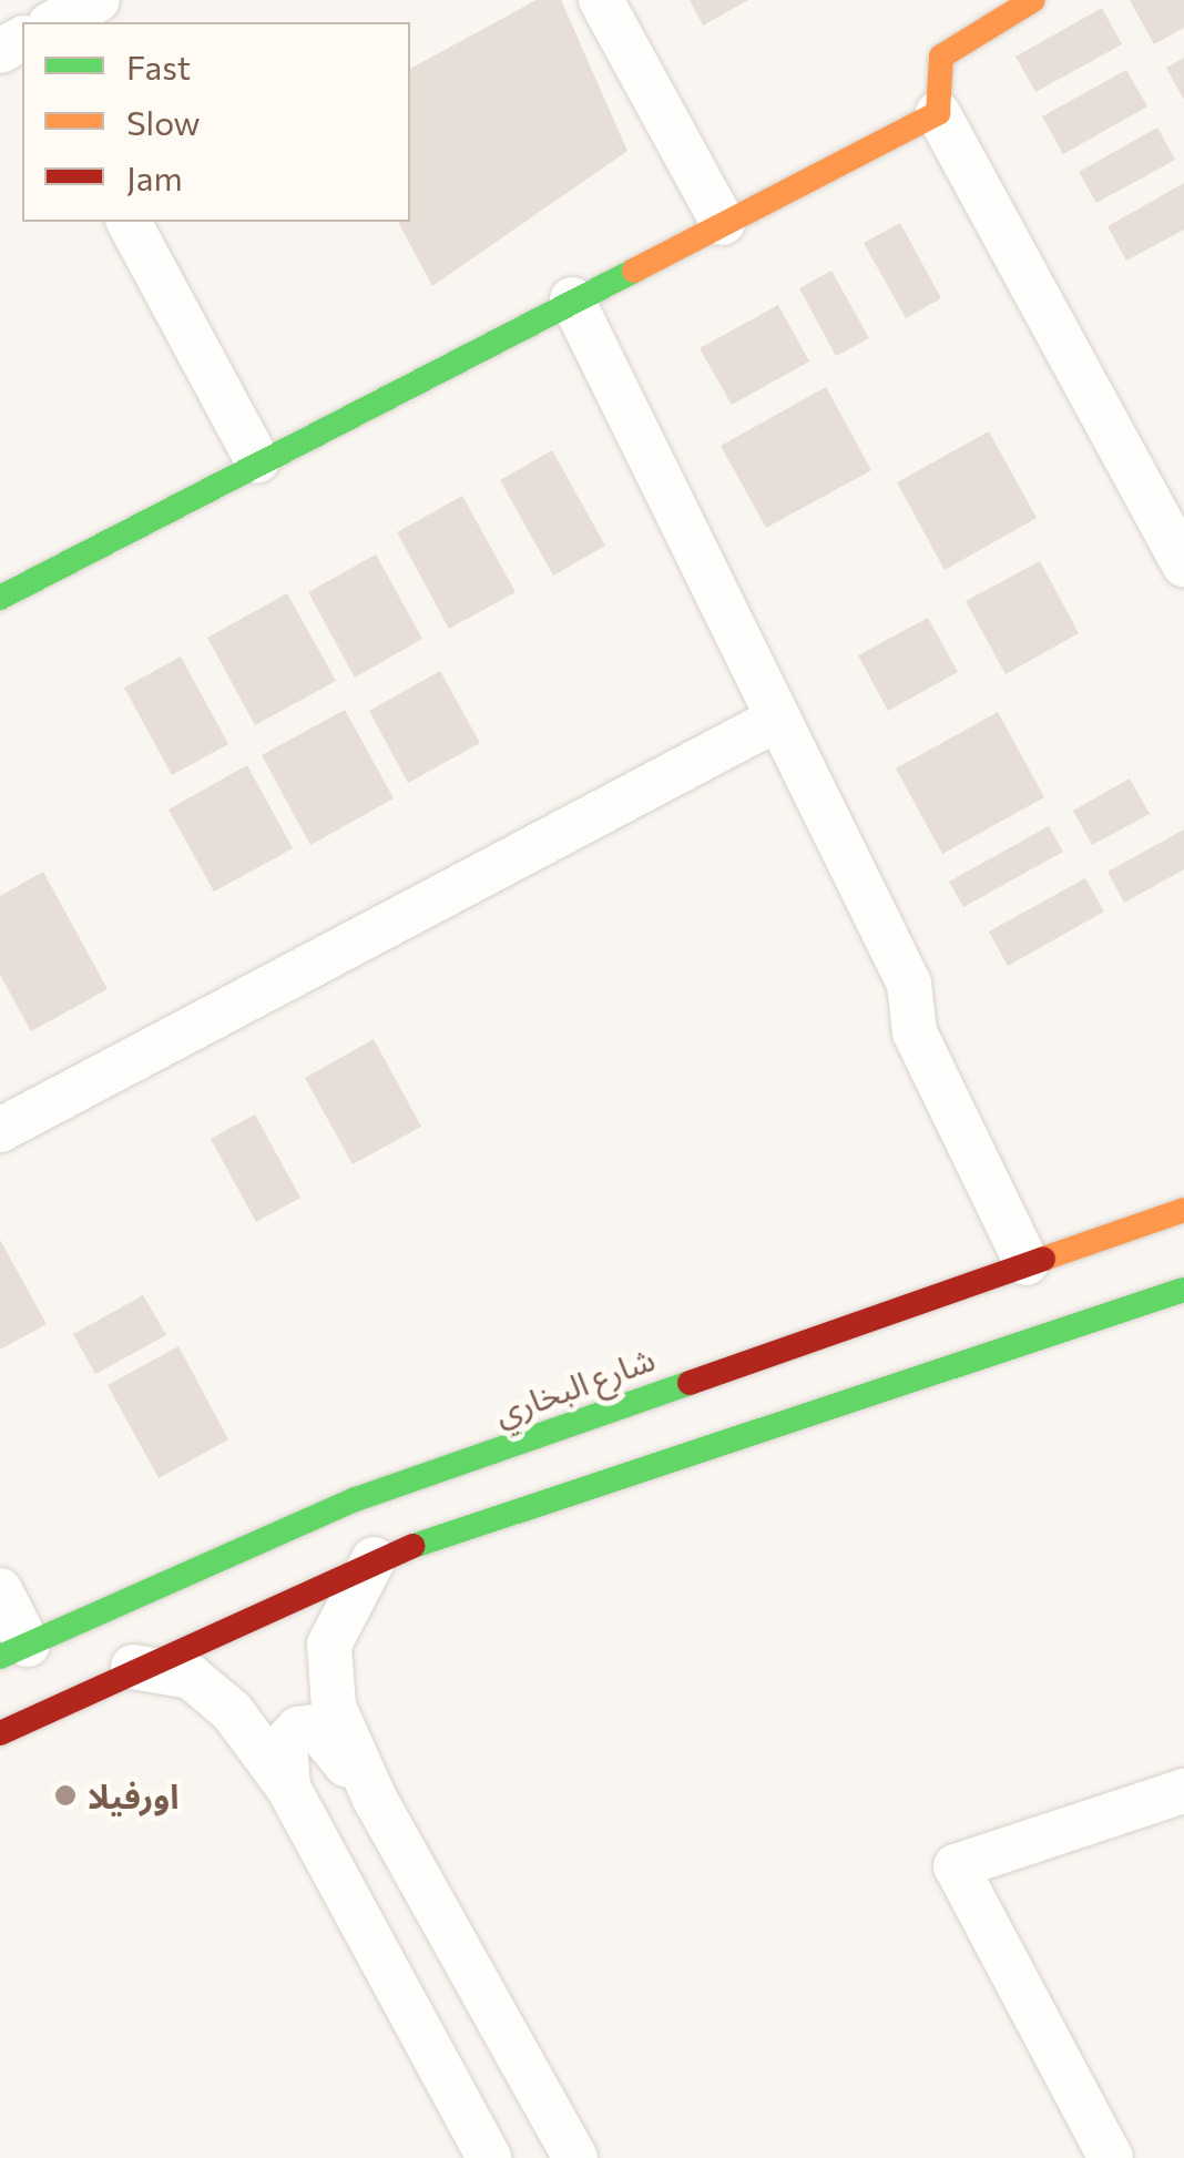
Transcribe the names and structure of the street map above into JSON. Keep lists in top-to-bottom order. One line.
{"streets":{"main road":["شارع البخاري"]},"places":["اورفيلا"],"legend":["Fast","Slow","Jam"]}
